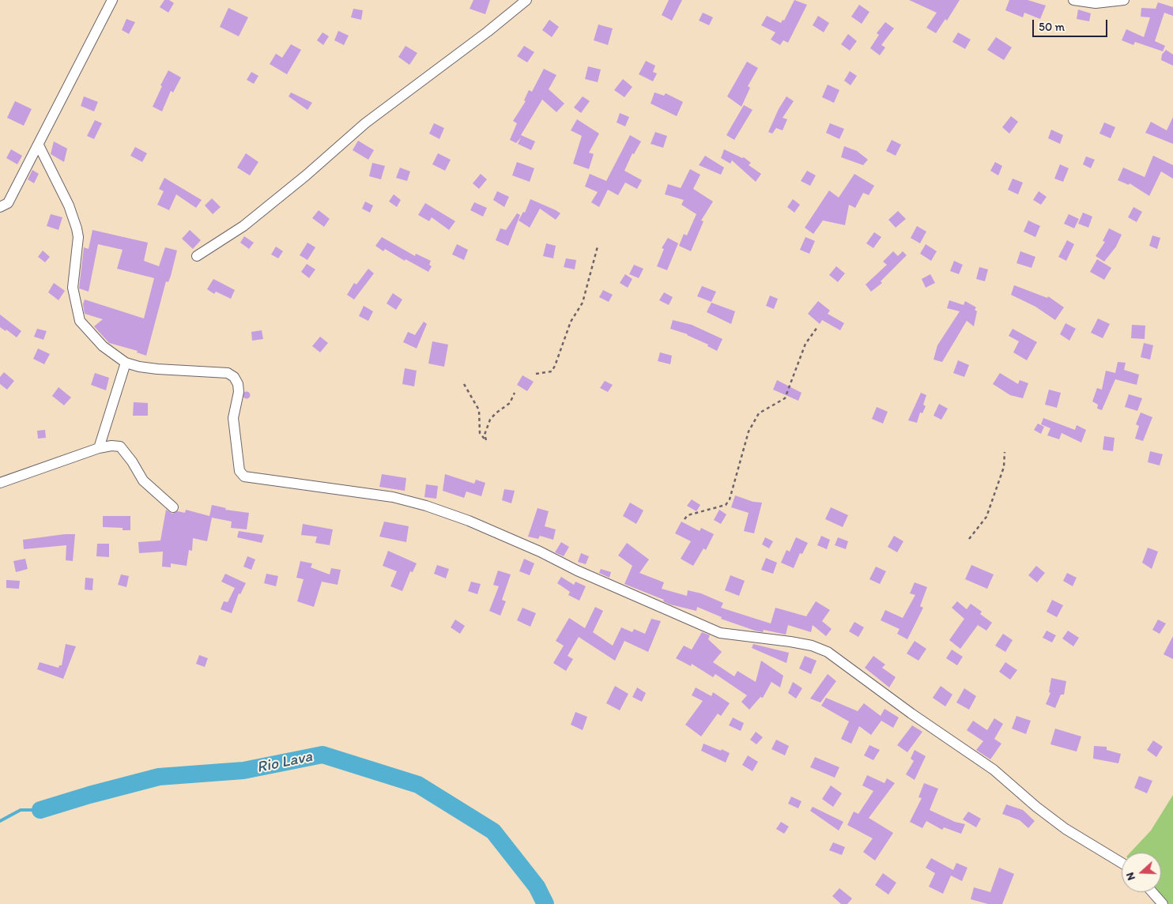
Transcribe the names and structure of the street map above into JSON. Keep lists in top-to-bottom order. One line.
{"water":["Rio Lava"],"scale_bar":"50 m","north":"left"}
